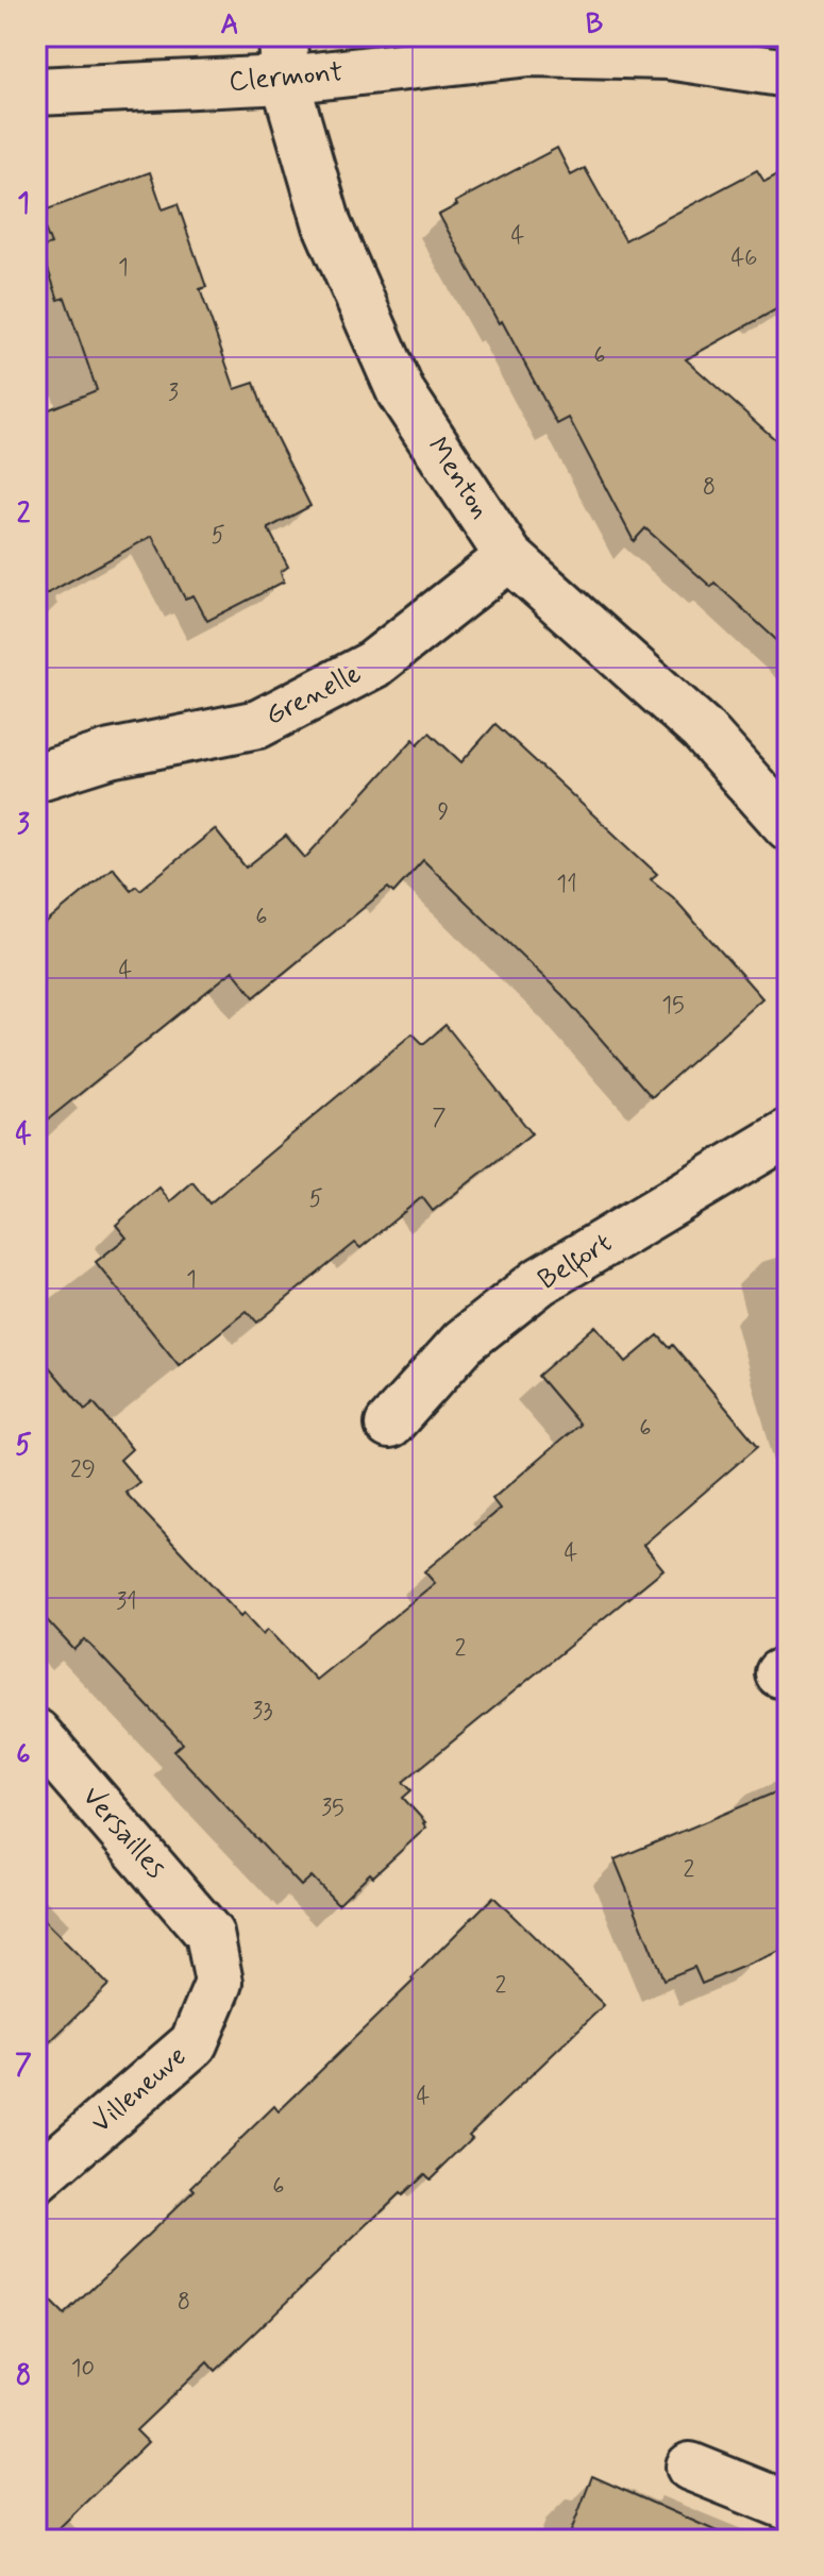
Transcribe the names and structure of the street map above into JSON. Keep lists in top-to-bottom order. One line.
{"streets":{"street":["Clermont","Menton","Grenelle","Belfort","Versailles","Villeneuve"]},"crossings":[["Clermont","Menton"],["Menton","Grenelle"],["Versailles","Villeneuve"]],"house_numbers":["4","46","1","6","3","8","5","9","11","6","4","15","7","5","1","6","29","4","31","2","33","35","2","2","4","6","8","10"],"grid":{"columns":["A","B"],"rows":["1","2","3","4","5","6","7","8"]}}
